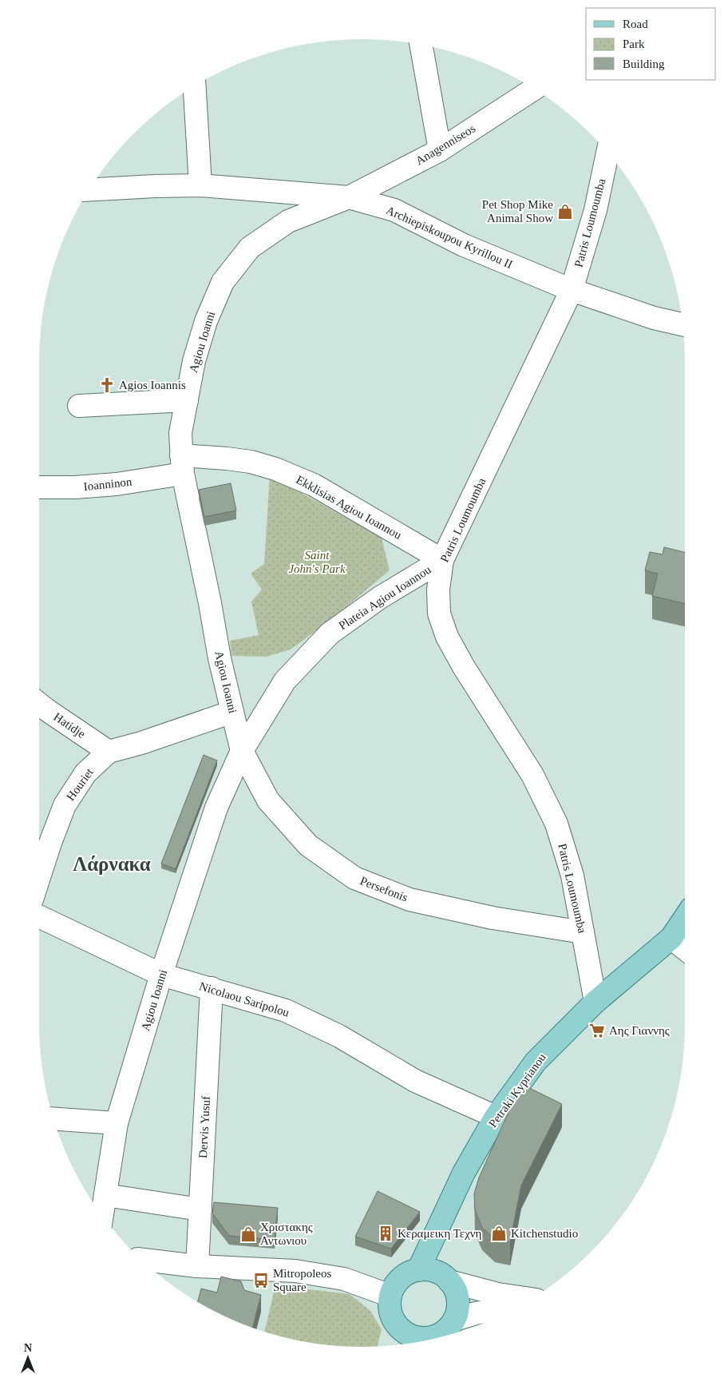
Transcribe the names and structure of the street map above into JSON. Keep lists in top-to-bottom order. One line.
{"streets":{"main road":["Petraki Kyprianou"],"street":["Anagenniseos","Patris Loumoumba","Archiepiskoupou Kyrillou II","Agiou Ioanni","Ioanninon","Ekklisias Agiou Ioannou","Plateia Agiou Ioannou","Hatidje","Houriet","Persefonis","Nicolaou Saripolou","Dervis Yusuf"]},"crossings":[["Anagenniseos","Archiepiskoupou Kyrillou II"],["Anagenniseos","Agiou Ioanni"],["Patris Loumoumba","Archiepiskoupou Kyrillou II"],["Patris Loumoumba","Ekklisias Agiou Ioannou"],["Patris Loumoumba","Plateia Agiou Ioannou"],["Patris Loumoumba","Persefonis"],["Patris Loumoumba","Petraki Kyprianou"],["Archiepiskoupou Kyrillou II","Agiou Ioanni"],["Agiou Ioanni","Ioanninon"],["Agiou Ioanni","Ekklisias Agiou Ioannou"],["Agiou Ioanni","Plateia Agiou Ioannou"],["Agiou Ioanni","Houriet"],["Agiou Ioanni","Persefonis"],["Agiou Ioanni","Nicolaou Saripolou"],["Ioanninon","Ekklisias Agiou Ioannou"],["Ekklisias Agiou Ioannou","Plateia Agiou Ioannou"],["Plateia Agiou Ioannou","Persefonis"],["Hatidje","Houriet"],["Nicolaou Saripolou","Petraki Kyprianou"],["Nicolaou Saripolou","Dervis Yusuf"]],"districts":["Λάρνακα"],"parks":["Saint John's Park"],"places":{"shop":["Pet Shop Mike Animal Show","Kitchenstudio","Χριστακης Αντωνιου"],"church":["Agios Ioannis"],"supermarket":["Αης Γιαννης"],"building":["Κεραμεικη Τεχνη"],"bus stop":["Mitropoleos Square"]},"legend":["Road","Park","Building"],"north":"top"}
